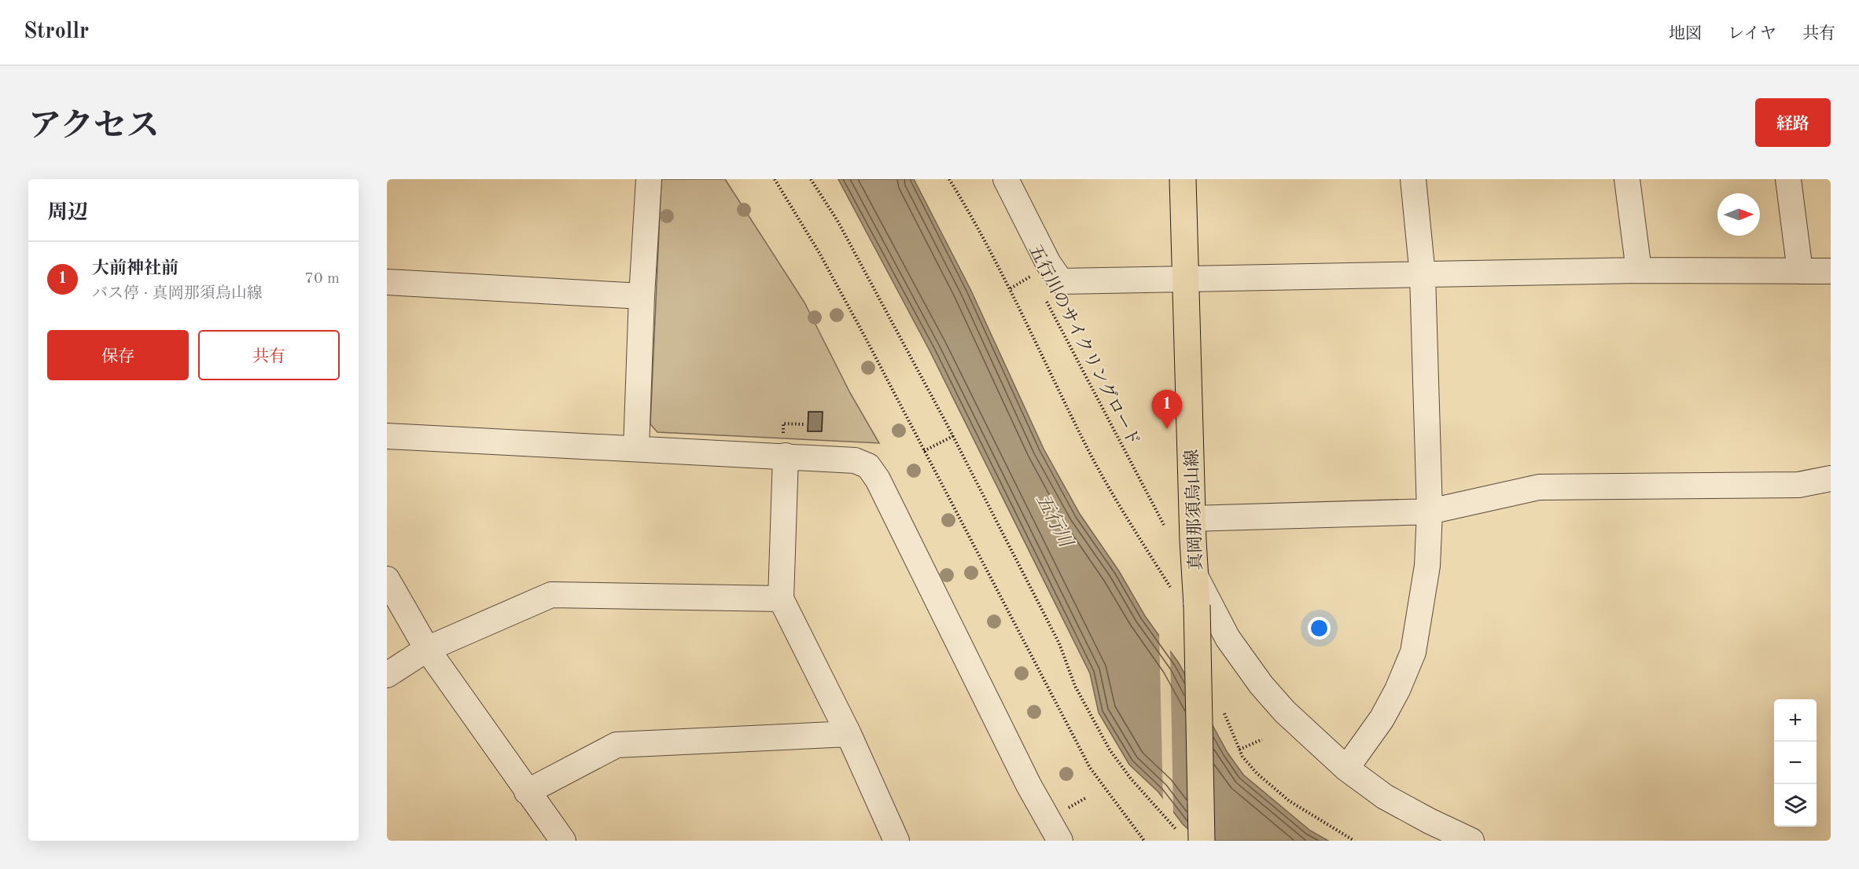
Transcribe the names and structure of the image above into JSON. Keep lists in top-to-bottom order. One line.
{"streets":{"main road":["真岡那須烏山線"],"path":["五行川のサイクリングロード"]},"water":["五行川"],"north":"right","page":{"header":"Strollr","nav":["地図","レイヤ","共有"],"title":"アクセス","buttons":["経路",["保存","共有"]],"heading":"周辺","list":[{"mark":"1","name":"大前神社前","note":"バス停 · 真岡那須烏山線","value":"70 m"}],"pins":"1","map_buttons":["+","−"]}}
